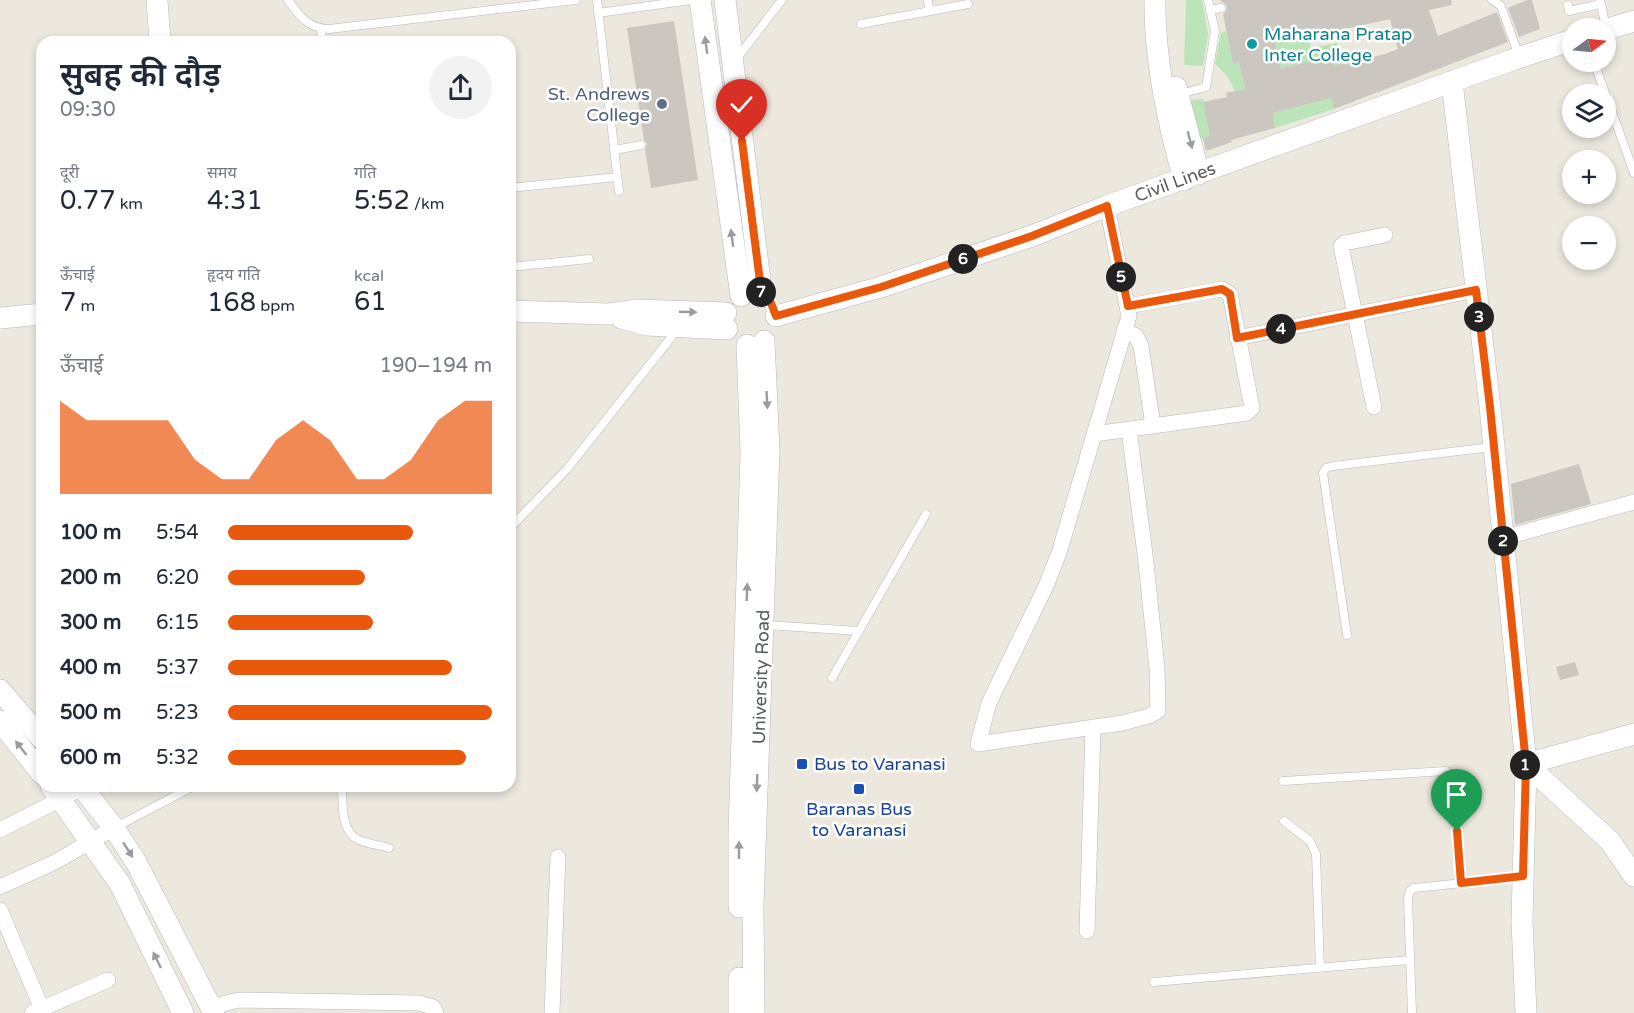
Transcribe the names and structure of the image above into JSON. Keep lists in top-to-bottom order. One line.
{"streets":{"main road":["Civil Lines","University Road"]},"crossings":[["Civil Lines","University Road"]],"places":{"other":["Maharana Pratap Inter College","St. Andrews College"],"transit":["Bus to Varanasi","Baranas Bus to Varanasi"]},"north":"right","page":{"map_buttons":["+","−"],"heading":["सुबह की दौड़","09:30"],"stats":[["दूरी","0.77 km"],["समय","4:31"],["गति","5:52 /km"],["ऊँचाई","7 m"],["हृदय गति","168 bpm"],["kcal","61"]],"pins":["6","5","7","3","4","2","1"],"chart":["ऊँचाई","190–194 m"],"list":[{"name":"100 m","note":"5:54"},{"name":"200 m","note":"6:20"},{"name":"300 m","note":"6:15"},{"name":"400 m","note":"5:37"},{"name":"500 m","note":"5:23"},{"name":"600 m","note":"5:32"}]}}
